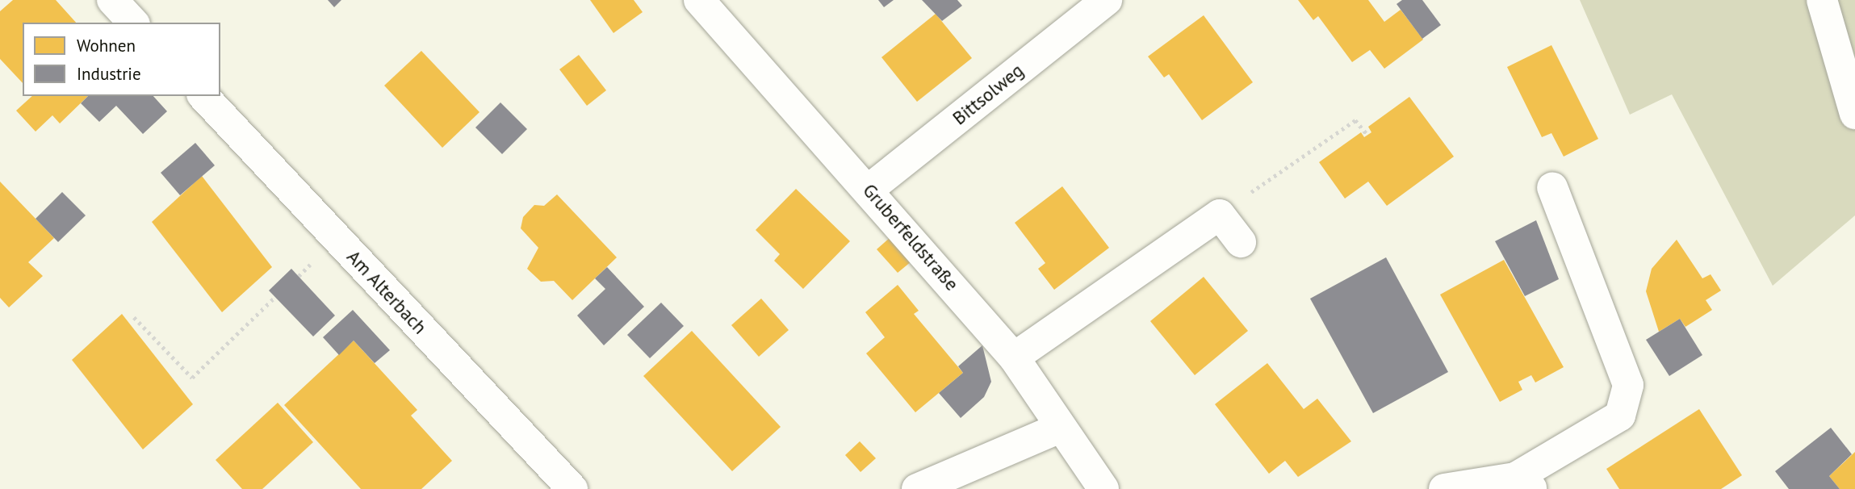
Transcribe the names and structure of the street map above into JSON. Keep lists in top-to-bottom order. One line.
{"streets":{"street":["Bittsolweg","Gruberfeldstraße","Am Alterbach"]},"crossings":[["Bittsolweg","Gruberfeldstraße"]],"legend":["Wohnen","Industrie"]}
